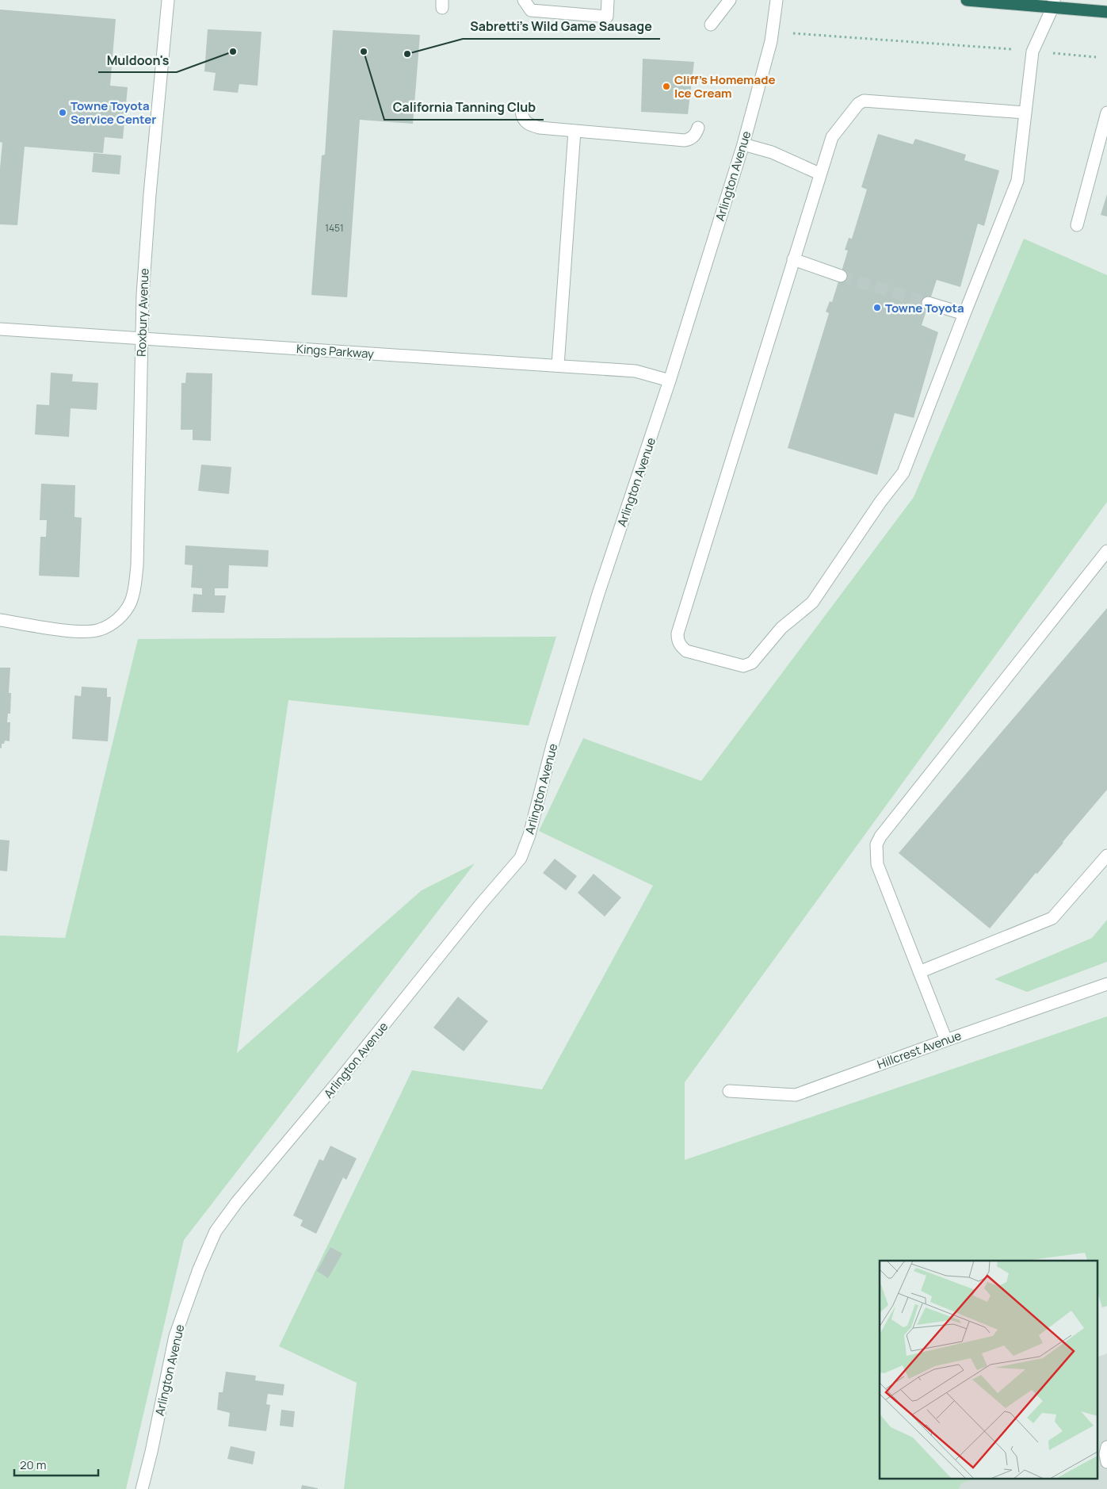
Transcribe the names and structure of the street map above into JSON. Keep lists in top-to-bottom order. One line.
{"streets":{"street":["Arlington Avenue","Roxbury Avenue","Kings Parkway","Hillcrest Avenue"]},"crossings":[["Arlington Avenue","Kings Parkway"],["Roxbury Avenue","Kings Parkway"]],"places":["Muldoon's","California Tanning Club","Sabretti's Wild Game Sausage","Cliff's Homemade Ice Cream","Towne Toyota Service Center","Towne Toyota"],"house_numbers":["1451"],"scale_bar":"20 m"}
